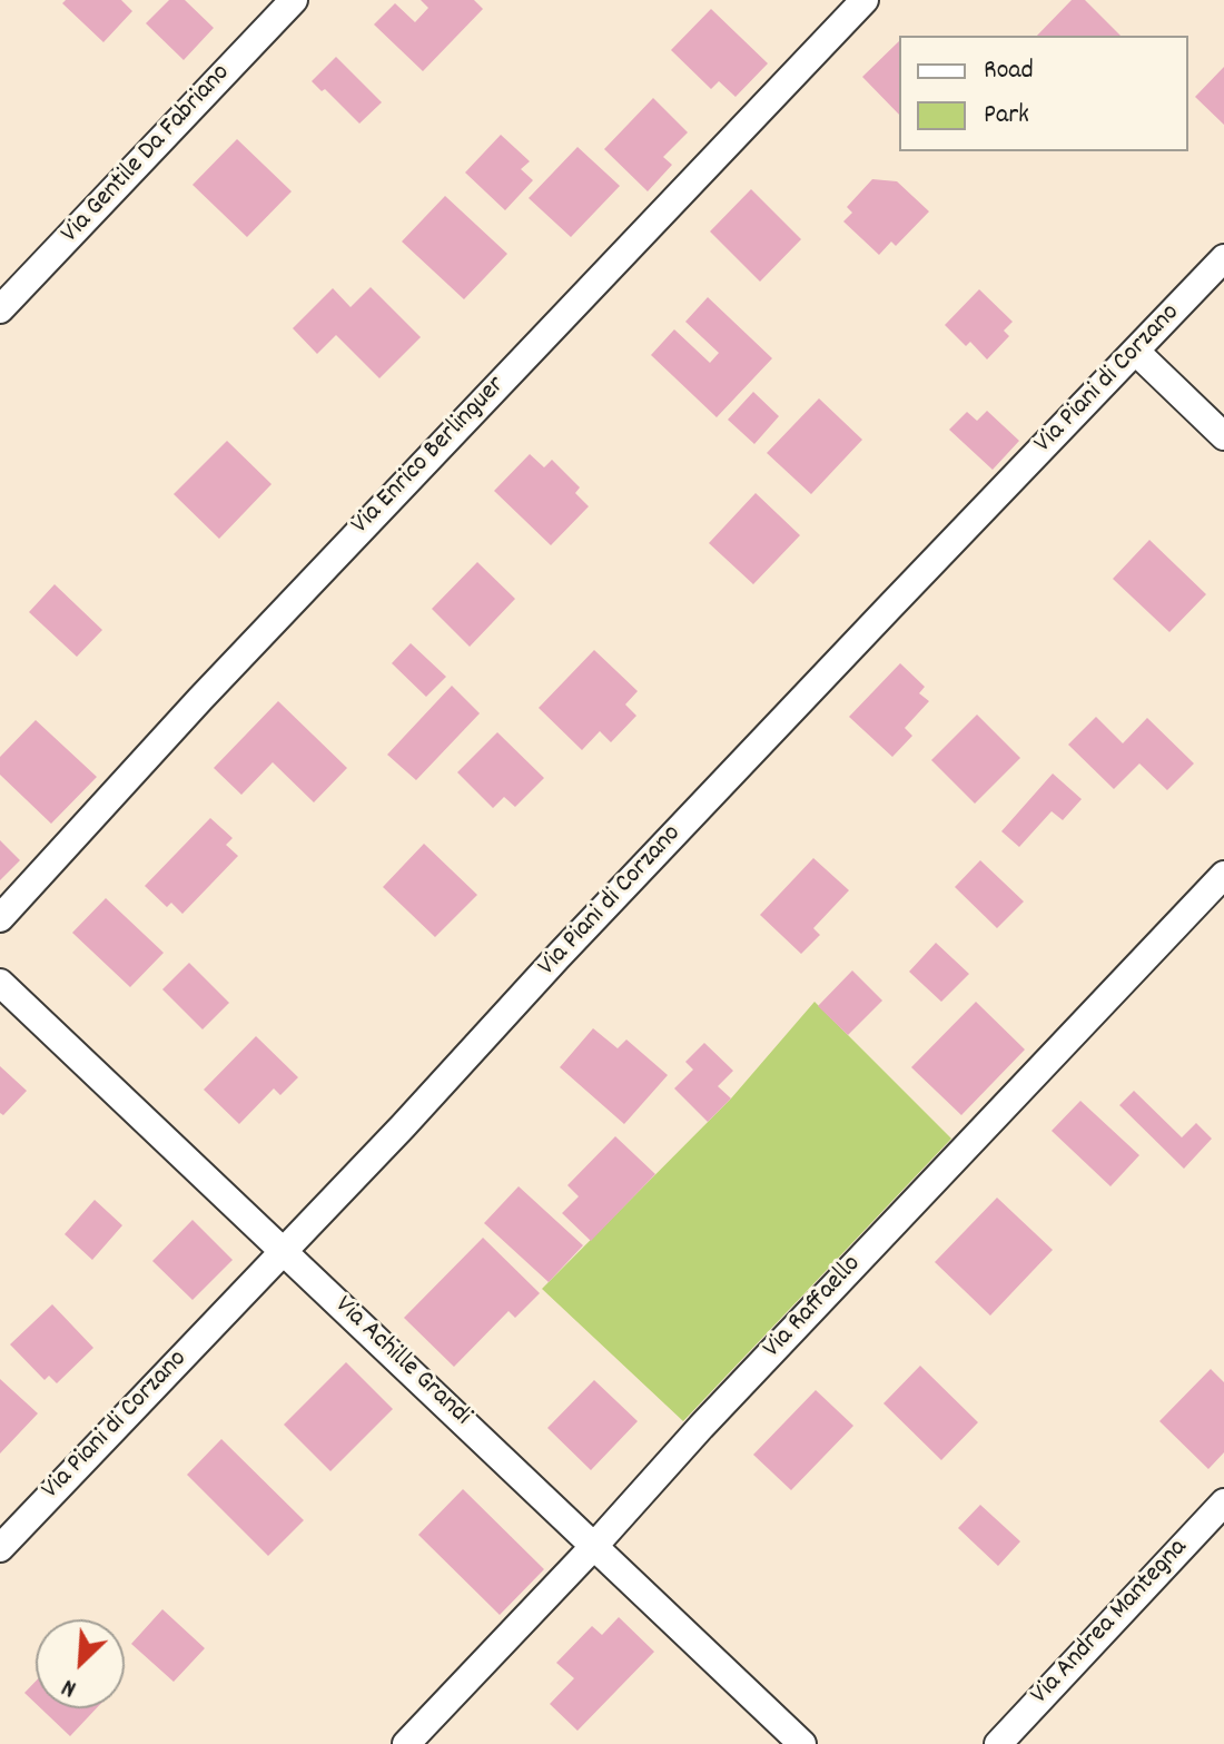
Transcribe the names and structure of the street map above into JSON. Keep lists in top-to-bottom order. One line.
{"streets":{"street":["Via Gentile Da Fabriano","Via Piani di Corzano","Via Enrico Berlinguer","Via Raffaello","Via Achille Grandi","Via Andrea Mantegna"]},"crossings":[["Via Piani di Corzano","Via Achille Grandi"],["Via Raffaello","Via Achille Grandi"]],"legend":["Road","Park"],"north":"bottom left"}
